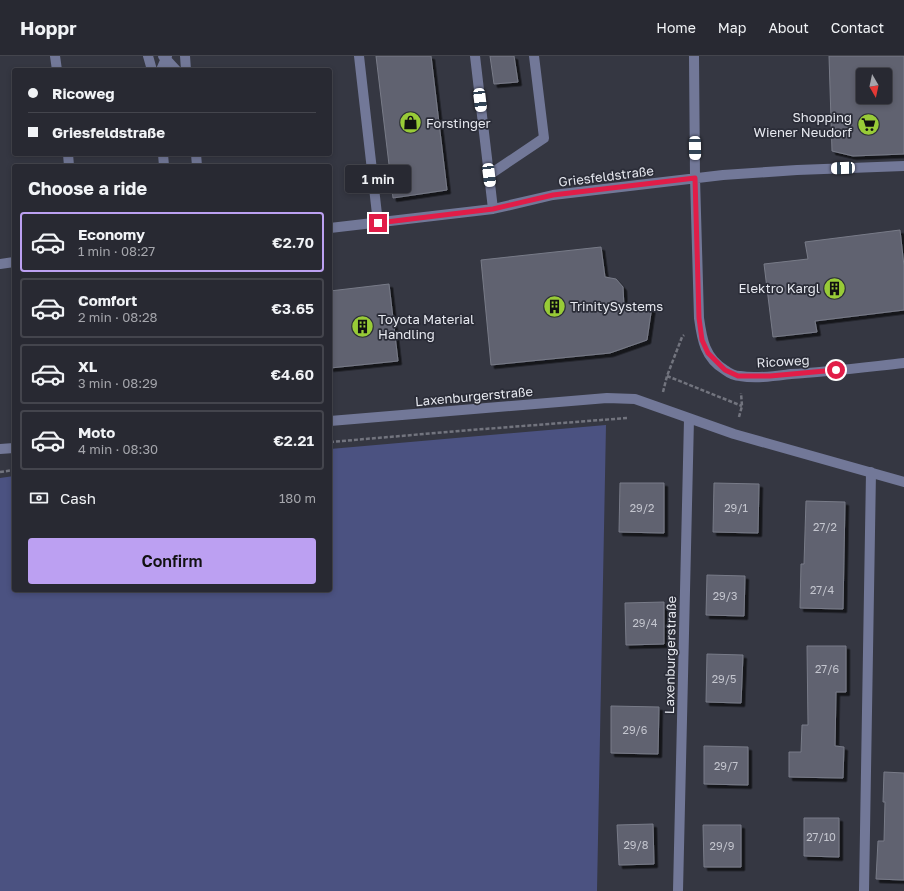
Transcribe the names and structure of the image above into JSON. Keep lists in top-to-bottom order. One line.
{"streets":{"street":["Griesfeldstraße","Ricoweg","Laxenburgerstraße"]},"places":{"shop":["Forstinger"],"supermarket":["Shopping Wiener Neudorf"],"building":["Elektro Kargl","TrinitySystems","Toyota Material Handling"]},"house_numbers":["29/2","29/1","27/2","27/4","29/3","29/4","27/6","29/5","29/6","29/7","27/10","29/8","29/9"],"north":"bottom","page":{"header":"Hoppr","nav":["Home","Map","About","Contact"],"banner":["Ricoweg","Griesfeldstraße"],"heading":"Choose a ride","bubble":"1 min","list":[{"name":"Economy","note":"1 min · 08:27","value":"€2.70"},{"name":"Comfort","note":"2 min · 08:28","value":"€3.65"},{"name":"XL","note":"3 min · 08:29","value":"€4.60"},{"name":"Moto","note":"4 min · 08:30","value":"€2.21"}],"pay":["Cash","180 m"],"buttons":"Confirm"}}
